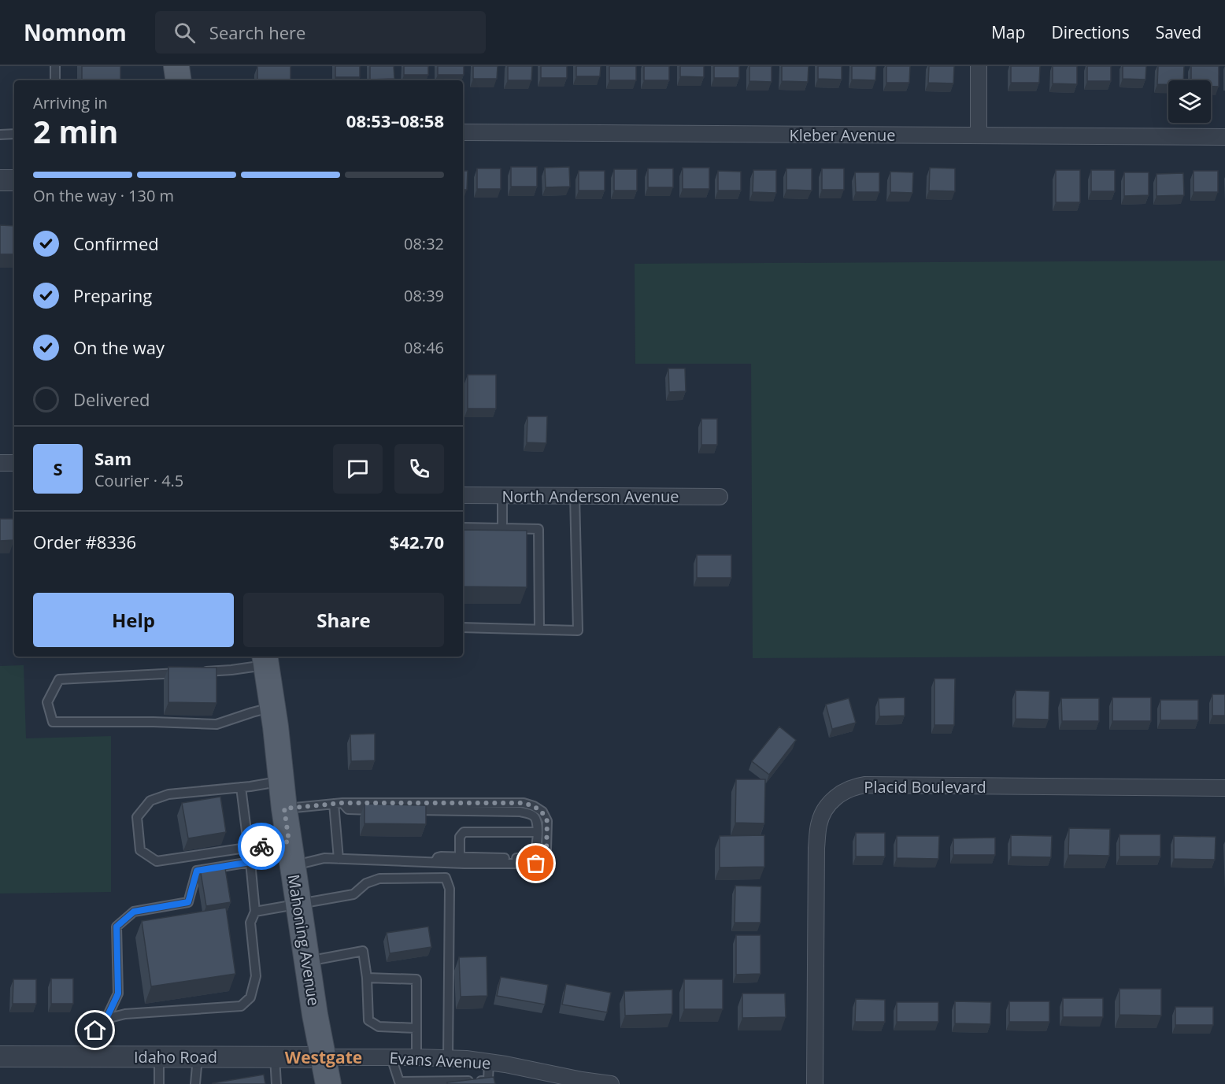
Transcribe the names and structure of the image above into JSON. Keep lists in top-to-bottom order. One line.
{"streets":{"main road":["Mahoning Avenue"],"street":["Kleber Avenue","North Anderson Avenue","Placid Boulevard","Idaho Road","Evans Avenue"]},"crossings":[["Mahoning Avenue","Idaho Road"],["Mahoning Avenue","Evans Avenue"],["Idaho Road","Evans Avenue"]],"districts":["Westgate"],"page":{"header":"Nomnom","search":"Search here","nav":["Map","Directions","Saved"],"heading":["2 min","Arriving in","08:53–08:58"],"panel":["Sam","Courier · 4.5","Order #8336","$42.70"],"bar":"On the way · 130 m","list":[["Confirmed","08:32"],["Preparing","08:39"],["On the way","08:46"],"Delivered"],"round":"S","buttons":["Help","Share"]}}
